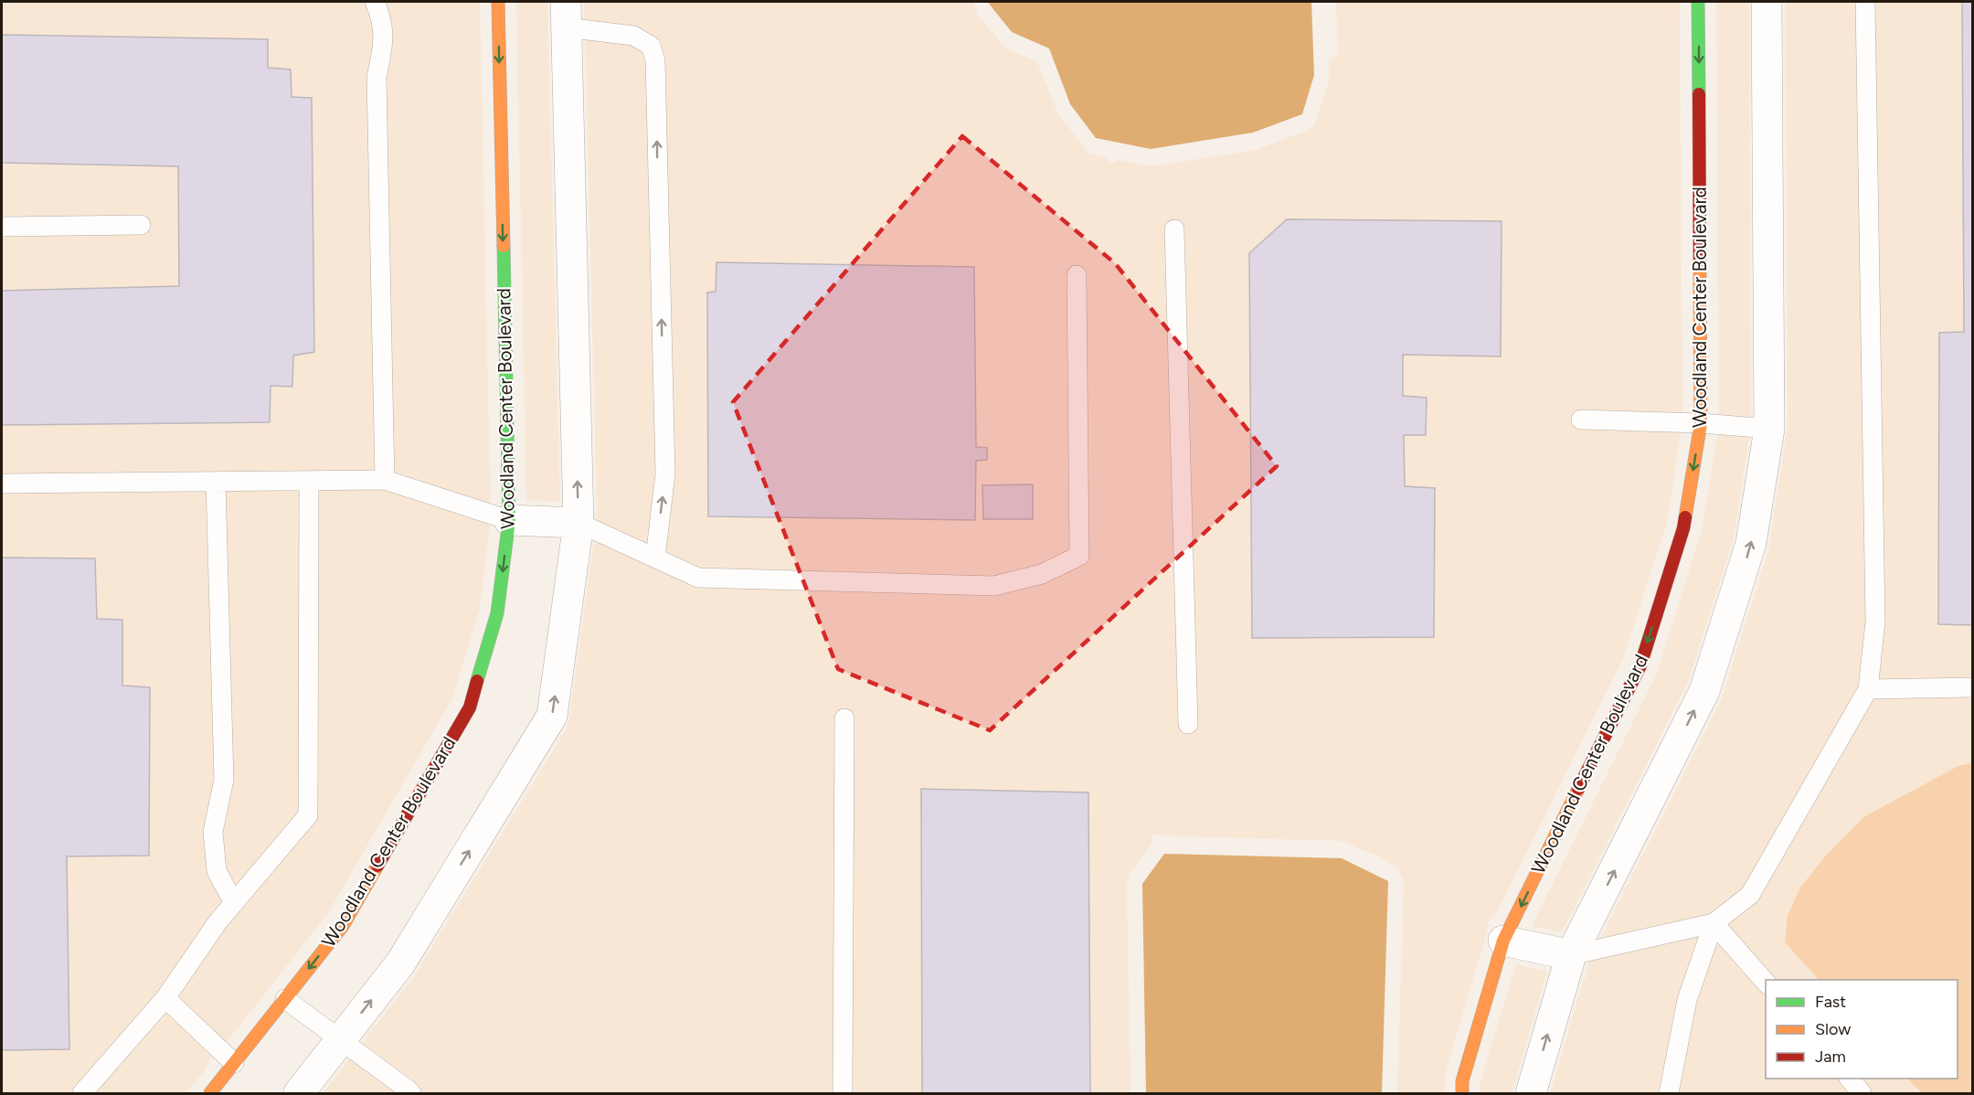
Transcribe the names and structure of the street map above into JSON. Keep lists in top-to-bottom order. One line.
{"streets":{"street":["Woodland Center Boulevard"]},"legend":["Fast","Slow","Jam"]}
